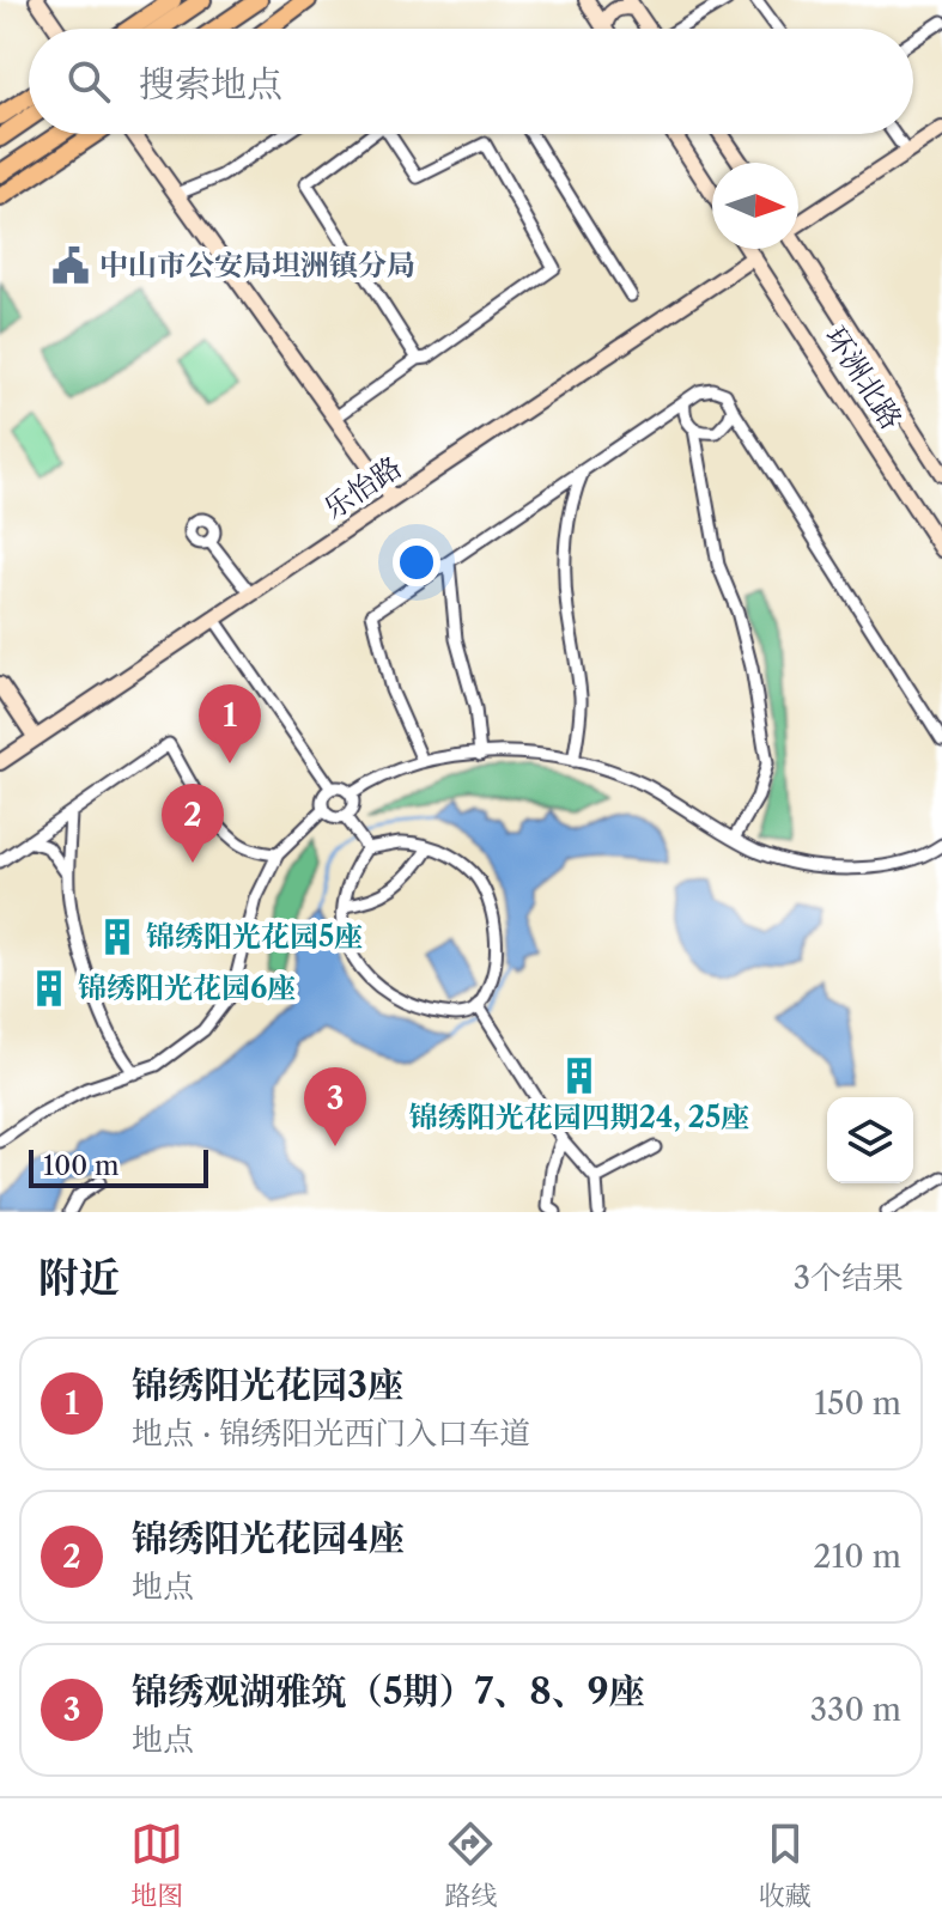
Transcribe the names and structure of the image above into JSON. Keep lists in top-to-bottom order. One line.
{"streets":{"street":["环洲北路","乐怡路"]},"crossings":[["环洲北路","乐怡路"]],"places":{"public building":["中山市公安局坦洲镇分局"],"building":["锦绣阳光花园5座","锦绣阳光花园6座","锦绣阳光花园四期24, 25座"]},"scale_bar":"100 m","north":"right","page":{"search":"搜索地点","pins":["1","2","3"],"scale":"100 m","heading":["附近","3个结果"],"list":[{"mark":"1","name":"锦绣阳光花园3座","note":"地点 · 锦绣阳光西门入口车道","value":"150 m"},{"mark":"2","name":"锦绣阳光花园4座","note":"地点","value":"210 m"},{"mark":"3","name":"锦绣观湖雅筑（5期）7、8、9座","note":"地点","value":"330 m"}],"nav":["地图","路线","收藏"]}}
